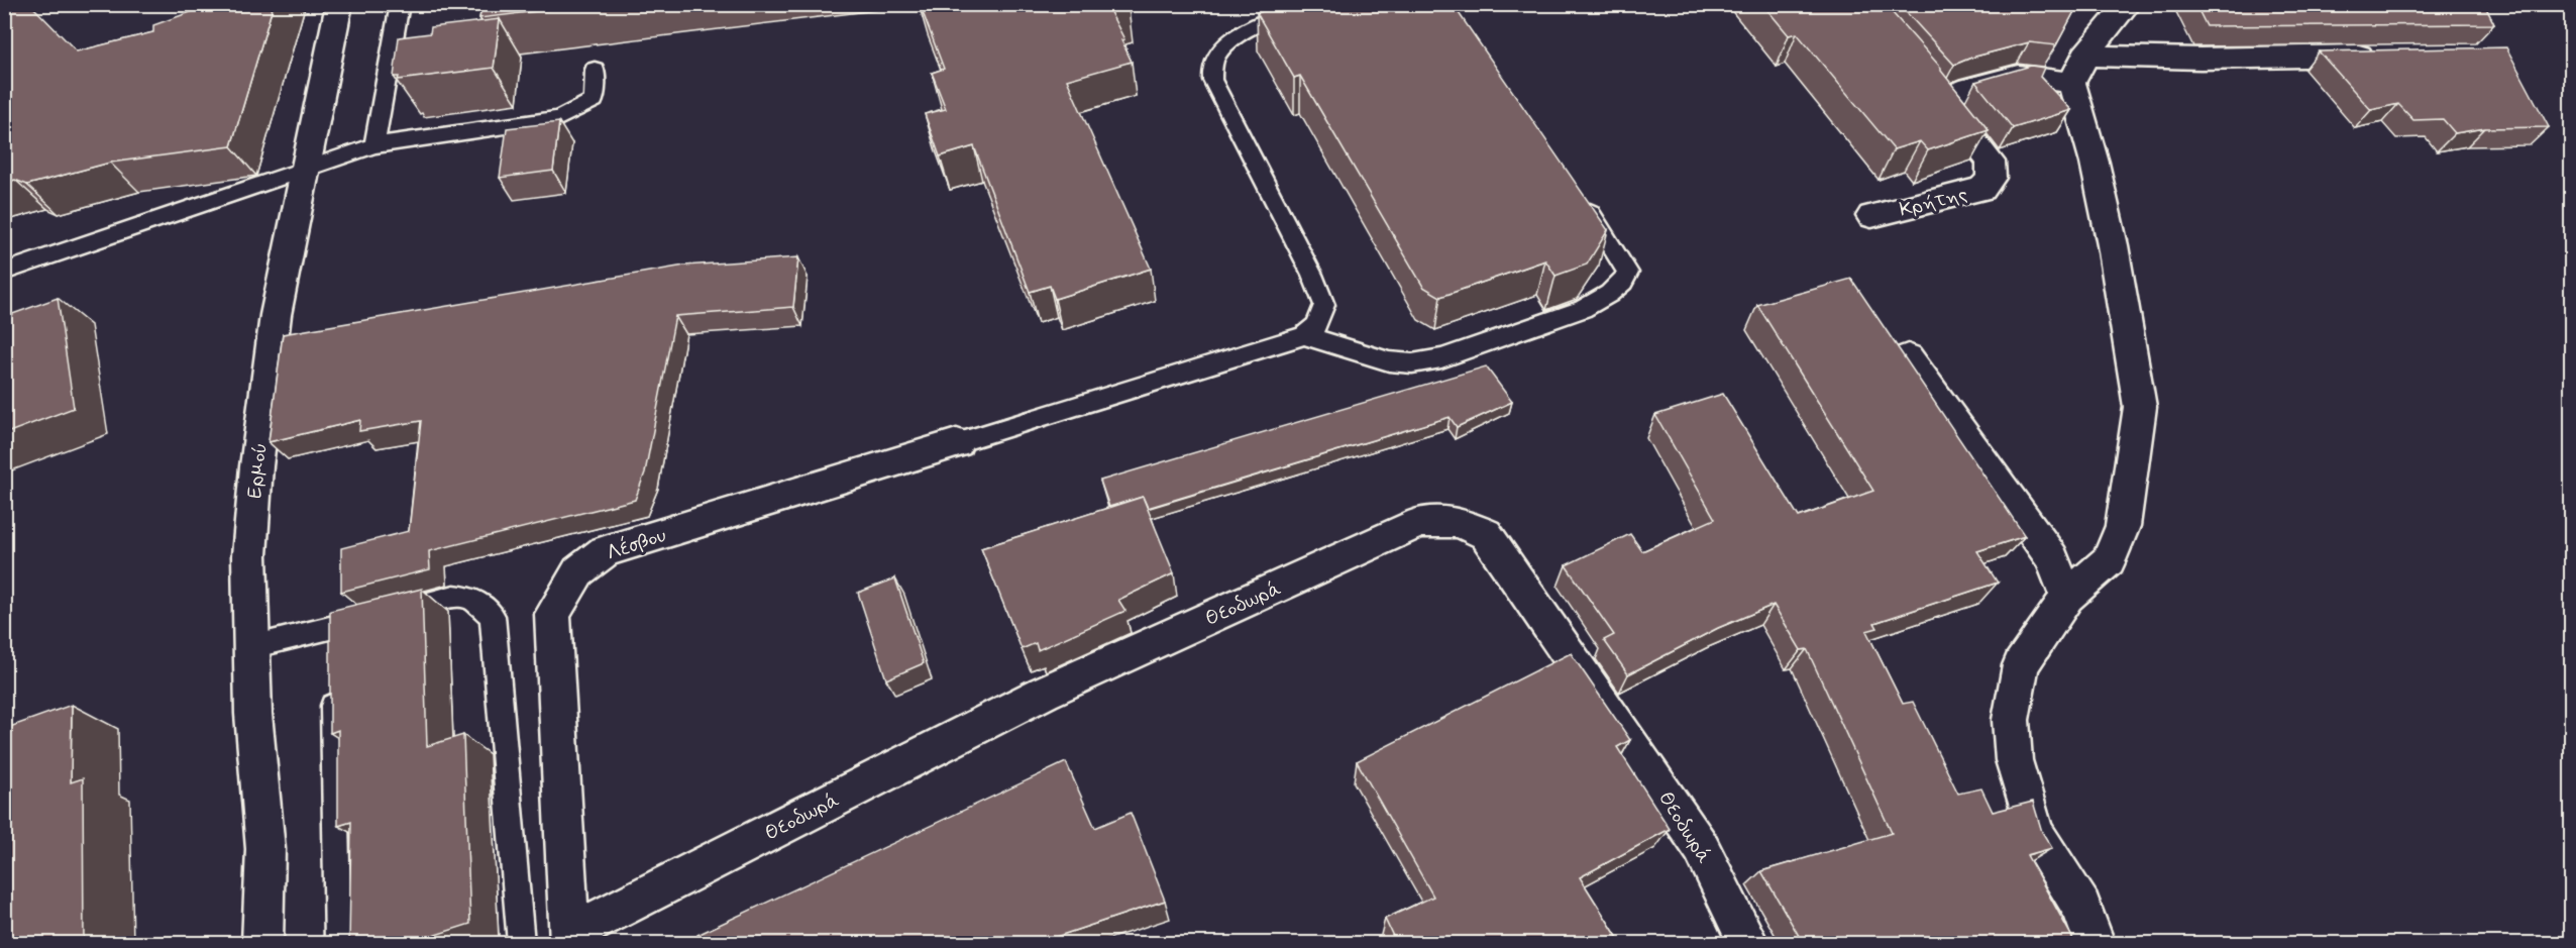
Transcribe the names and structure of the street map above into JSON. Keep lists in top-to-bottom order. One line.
{"streets":{"street":["Κρήτης","Ερμού","Λέσβου","Θεοδωρά"]},"crossings":[["Λέσβου","Θεοδωρά"]]}
